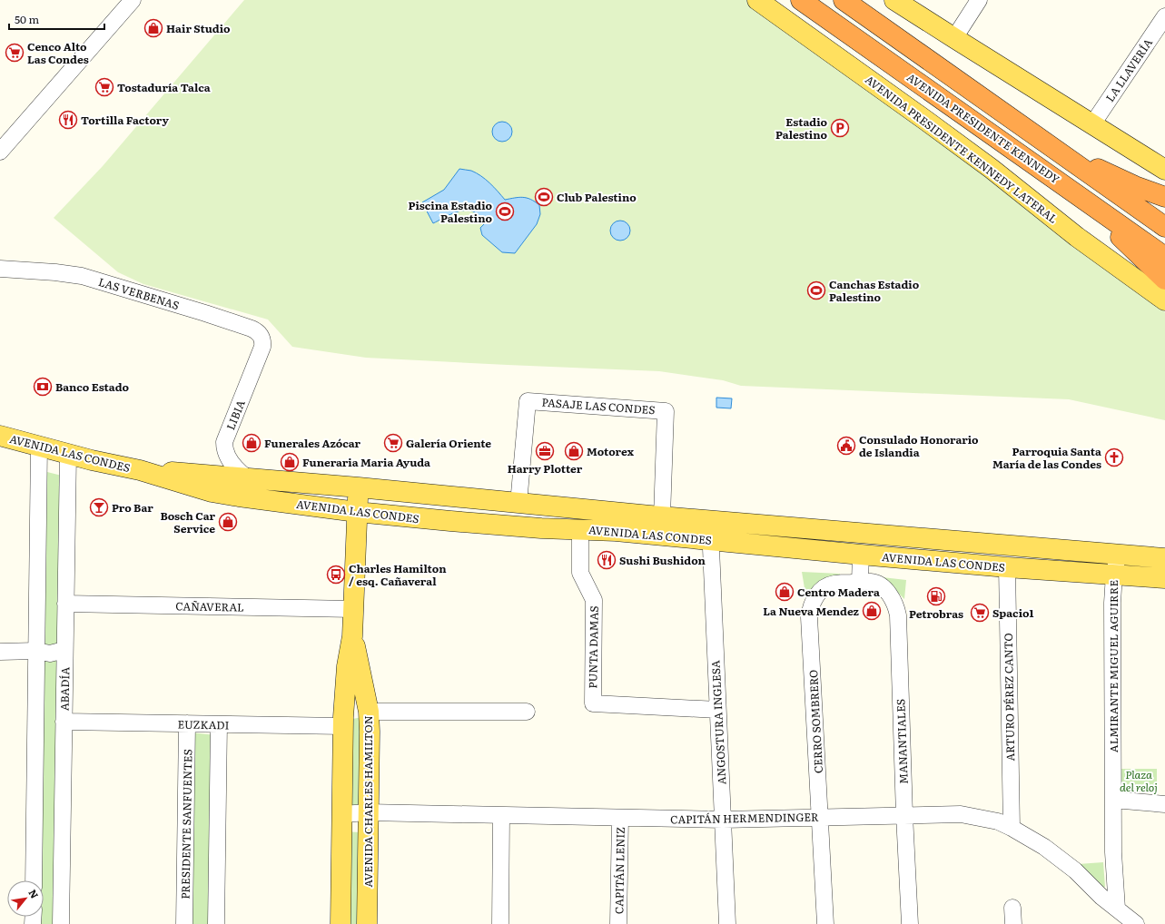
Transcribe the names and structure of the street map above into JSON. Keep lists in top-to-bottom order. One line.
{"streets":{"highway":["AVENIDA PRESIDENTE KENNEDY"],"main road":["AVENIDA PRESIDENTE KENNEDY LATERAL","AVENIDA LAS CONDES","AVENIDA CHARLES HAMILTON"],"street":["LA LLAVERÍA","LAS VERBENAS","PASAJE LAS CONDES","LIBIA","CAÑAVERAL","PUNTA DAMAS","ALMIRANTE MIGUEL AGUIRRE","ABADÍA","ARTURO PÉREZ CANTO","CERRO SOMBRERO","ANGOSTURA INGLESA","EUZKADI","MANANTIALES","CAPITÁN HERMENDINGER","PRESIDENTE SANFUENTES","CAPITÁN LENIZ"]},"crossings":[["LAS VERBENAS","LIBIA"],["PASAJE LAS CONDES","AVENIDA LAS CONDES"],["LIBIA","AVENIDA LAS CONDES"],["AVENIDA LAS CONDES","PUNTA DAMAS"],["AVENIDA LAS CONDES","ALMIRANTE MIGUEL AGUIRRE"],["AVENIDA LAS CONDES","ABADÍA"],["AVENIDA LAS CONDES","ARTURO PÉREZ CANTO"],["AVENIDA LAS CONDES","ANGOSTURA INGLESA"],["AVENIDA LAS CONDES","AVENIDA CHARLES HAMILTON"],["CAÑAVERAL","ABADÍA"],["CAÑAVERAL","AVENIDA CHARLES HAMILTON"],["PUNTA DAMAS","ANGOSTURA INGLESA"],["ALMIRANTE MIGUEL AGUIRRE","CAPITÁN HERMENDINGER"],["ABADÍA","EUZKADI"],["ARTURO PÉREZ CANTO","CAPITÁN HERMENDINGER"],["CERRO SOMBRERO","MANANTIALES"],["CERRO SOMBRERO","CAPITÁN HERMENDINGER"],["ANGOSTURA INGLESA","CAPITÁN HERMENDINGER"],["EUZKADI","AVENIDA CHARLES HAMILTON"],["EUZKADI","PRESIDENTE SANFUENTES"],["MANANTIALES","CAPITÁN HERMENDINGER"],["AVENIDA CHARLES HAMILTON","CAPITÁN HERMENDINGER"],["CAPITÁN HERMENDINGER","CAPITÁN LENIZ"]],"parks":["Plaza del reloj"],"places":{"shop":["Hair Studio","Funerales Azócar","Motorex","Funeraria Maria Ayuda","Bosch Car Service","Centro Madera","La Nueva Mendez"],"supermarket":["Cenco Alto Las Condes","Tostaduría Talca","Galería Oriente","Spacio1"],"restaurant":["Tortilla Factory","Sushi Bushidon"],"parking":["Estadio Palestino"],"sports":["Club Palestino","Piscina Estadio Palestino","Canchas Estadio Palestino"],"bank":["Banco Estado"],"public building":["Consulado Honorario de Islandia"],"office":["Harry Plotter"],"church":["Parroquia Santa María de las Condes"],"bar":["Pro Bar"],"bus stop":["Charles Hamilton / esq. Cañaveral"],"fuel station":["Petrobras"]},"scale_bar":"50 m","north":"top right"}
